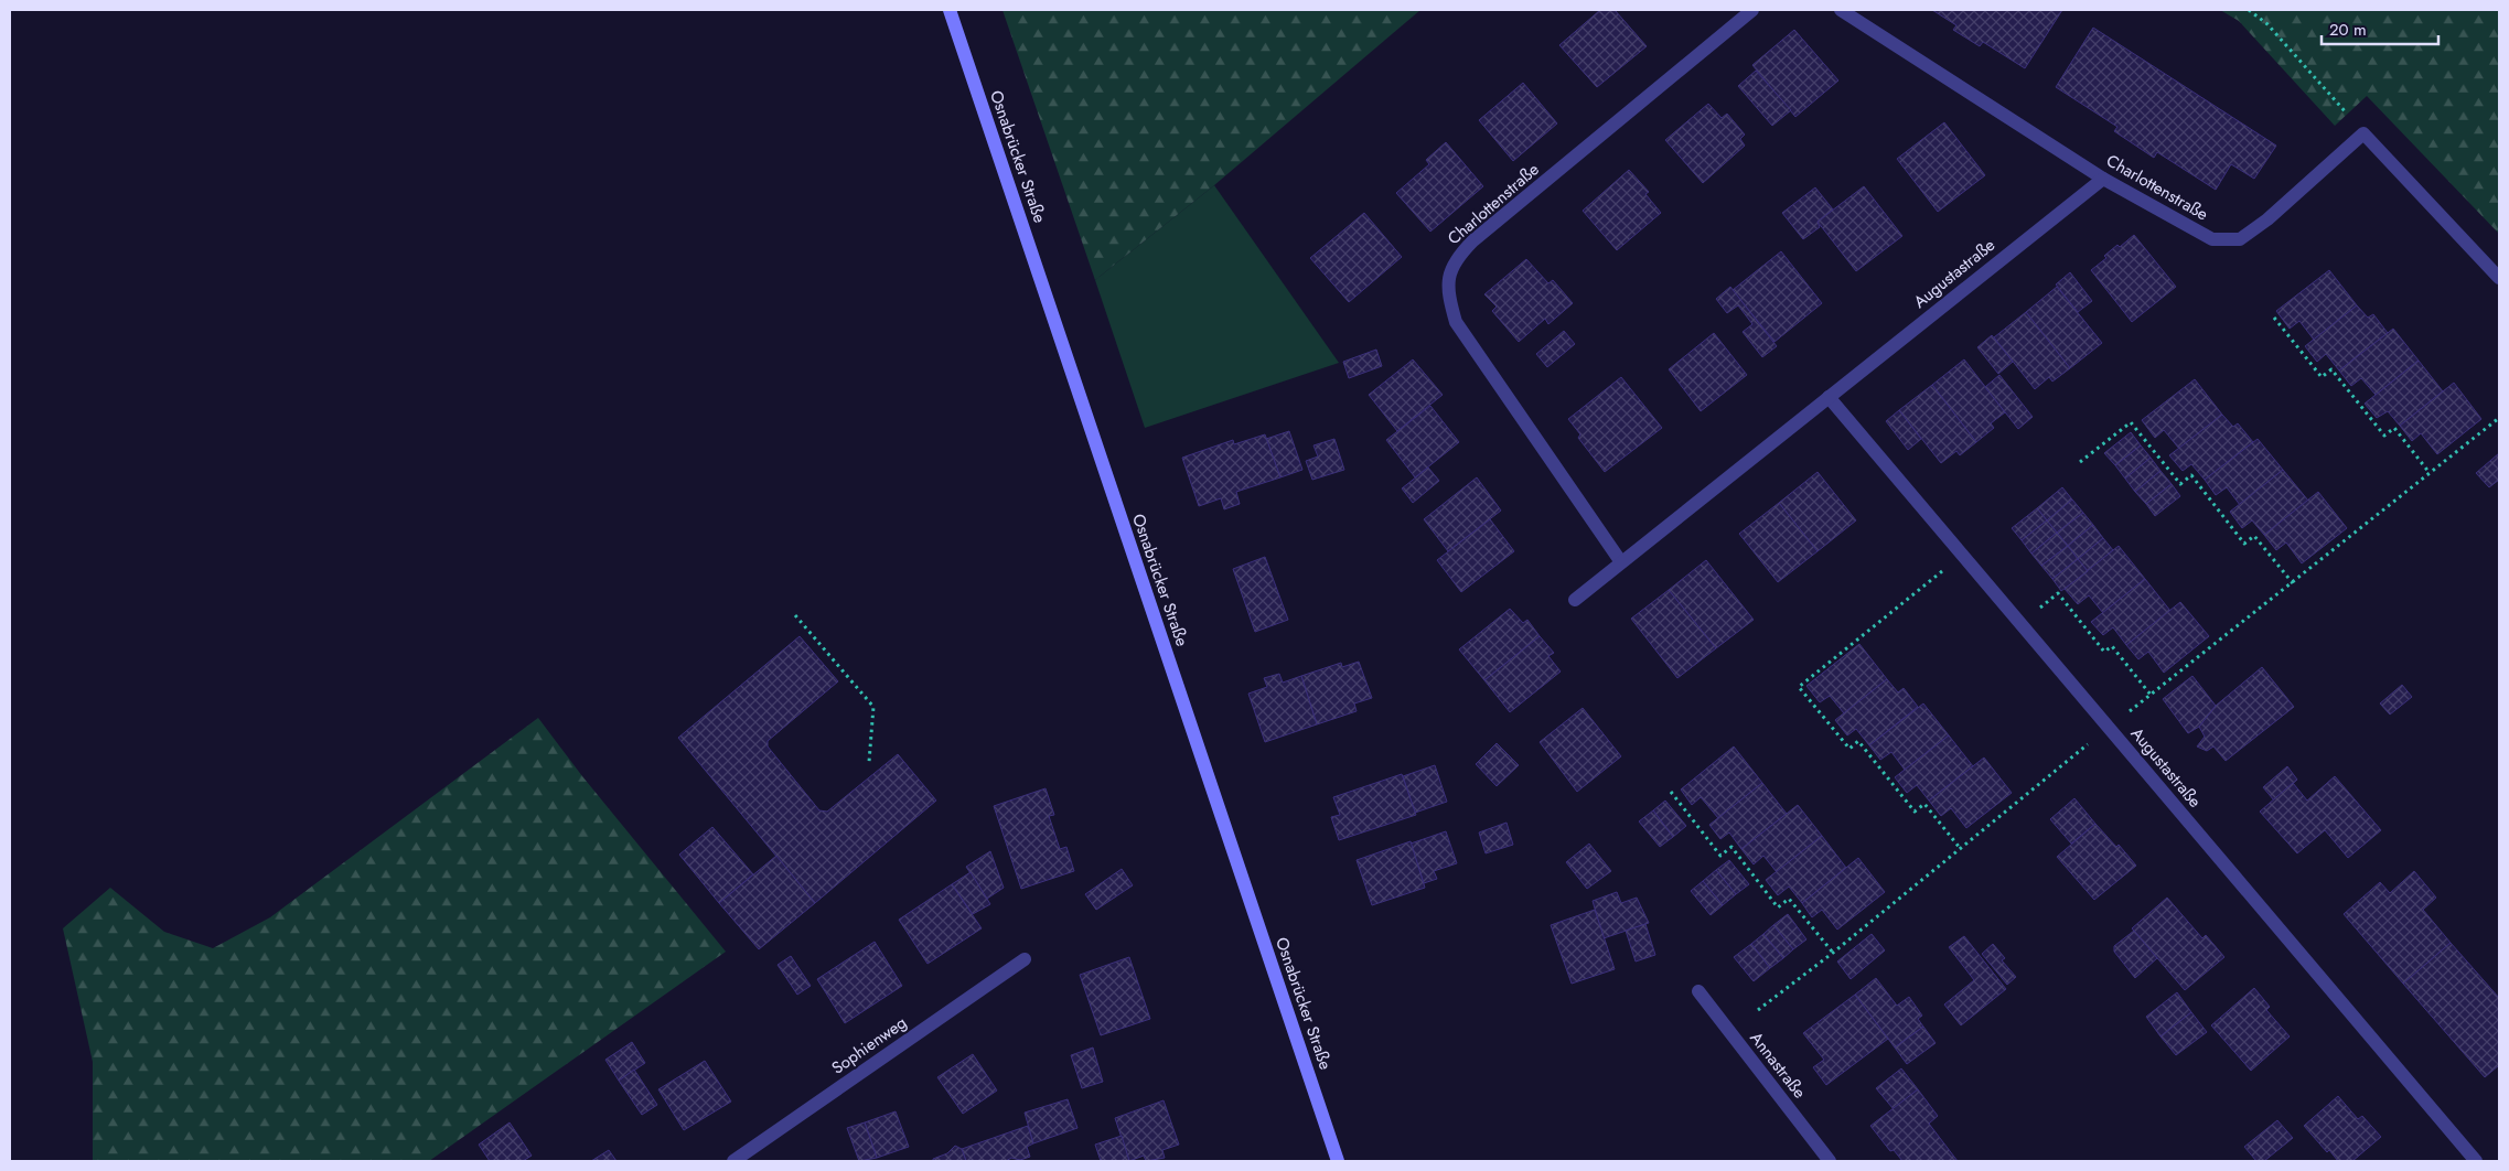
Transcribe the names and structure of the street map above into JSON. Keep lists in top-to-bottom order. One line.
{"streets":{"main road":["Osnabrücker Straße"],"street":["Charlottenstraße","Augustastraße","Sophienweg","Annastraße"]},"crossings":[["Charlottenstraße","Augustastraße"]],"scale_bar":"20 m"}
